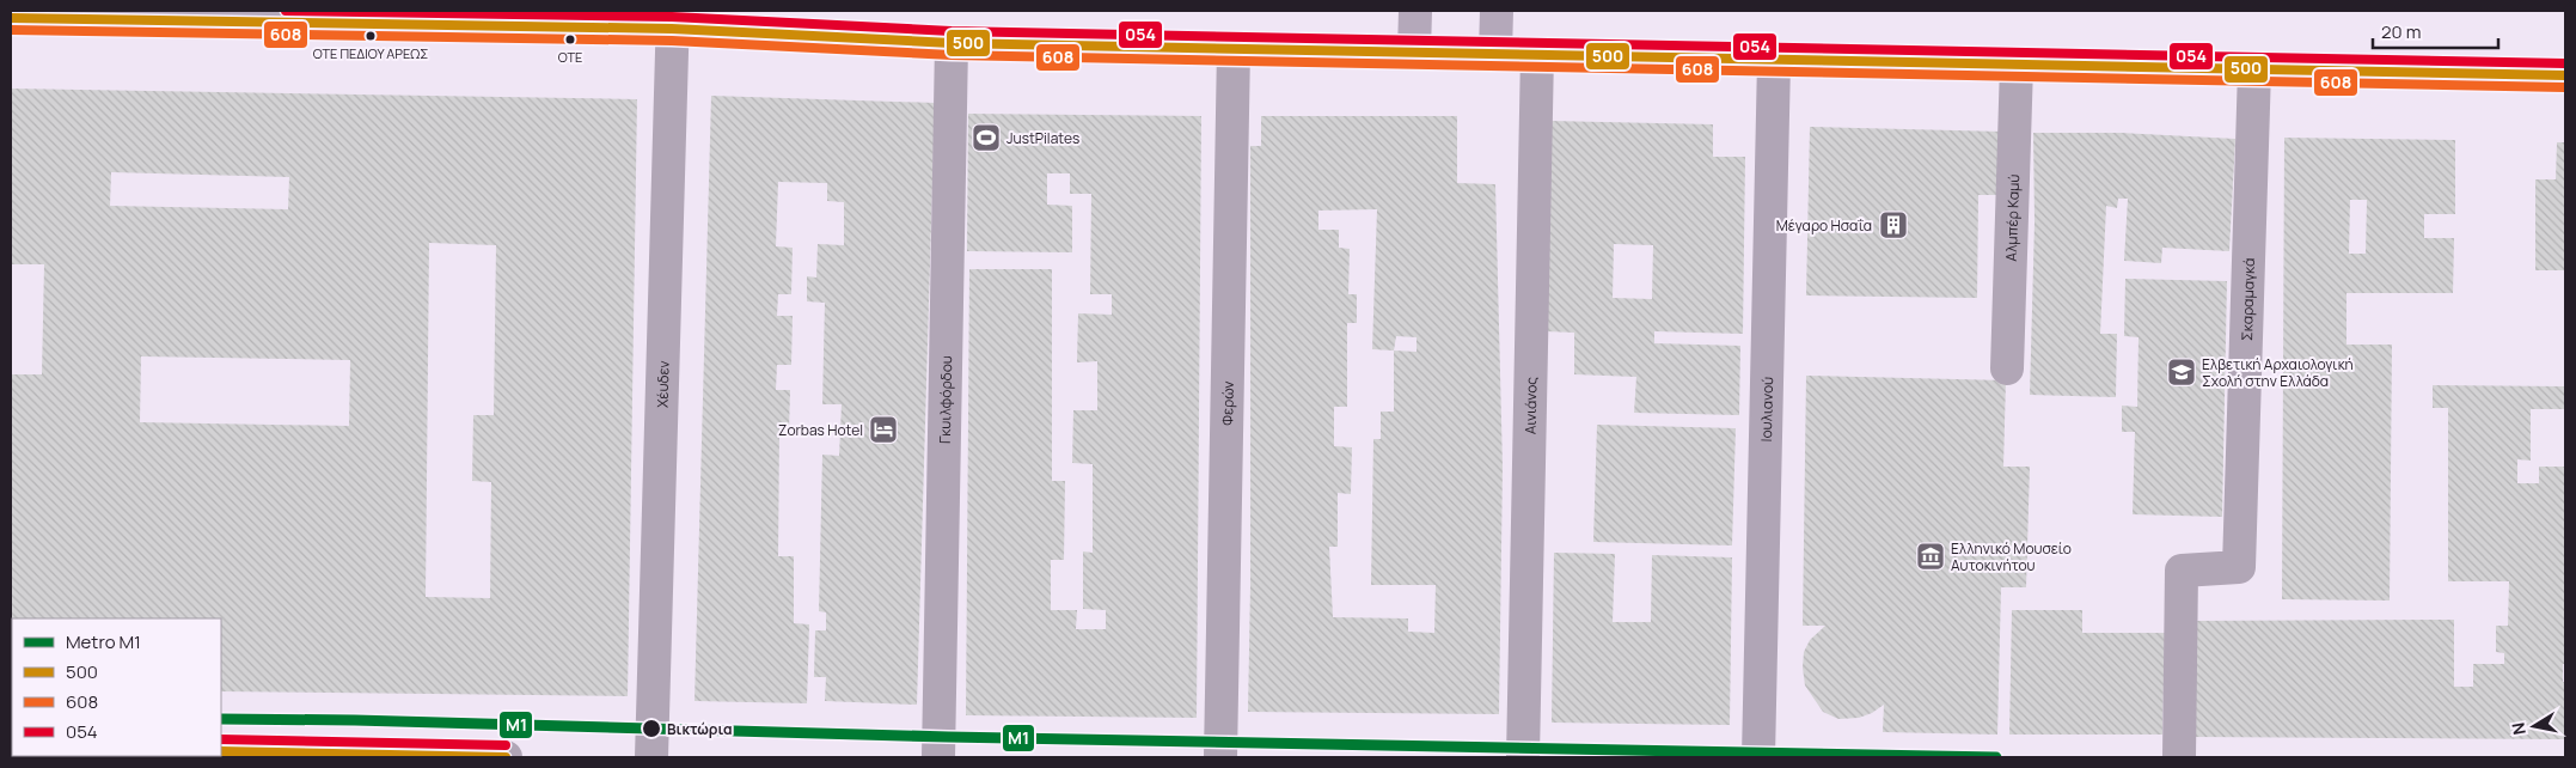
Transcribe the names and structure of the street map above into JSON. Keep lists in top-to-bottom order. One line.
{"streets":{"main road":["Ιουλιανού"],"street":["Αλμπέρ Καμύ","Σκαραμαγκά","Χέυδεν","Γκυιλφόρδου","Φερών","Αινιάνος"]},"places":{"other":["ΟΤΕ ΠΕΔΙΟΥ ΑΡΕΩΣ","ΟΤΕ","Βικτώρια"],"sports":["JustPilates"],"building":["Μέγαρο Ησαΐα"],"school or university":["Ελβετική Αρχαιολογική Σχολή στην Ελλάδα"],"hotel":["Zorbas Hotel"],"museum":["Ελληνικό Μουσείο Αυτοκινήτου"]},"lines":["transit line 054","transit line 500","transit line 608","metro line Μ1"],"legend":["Metro Μ1","500","608","054"],"scale_bar":"20 m","north":"left"}
